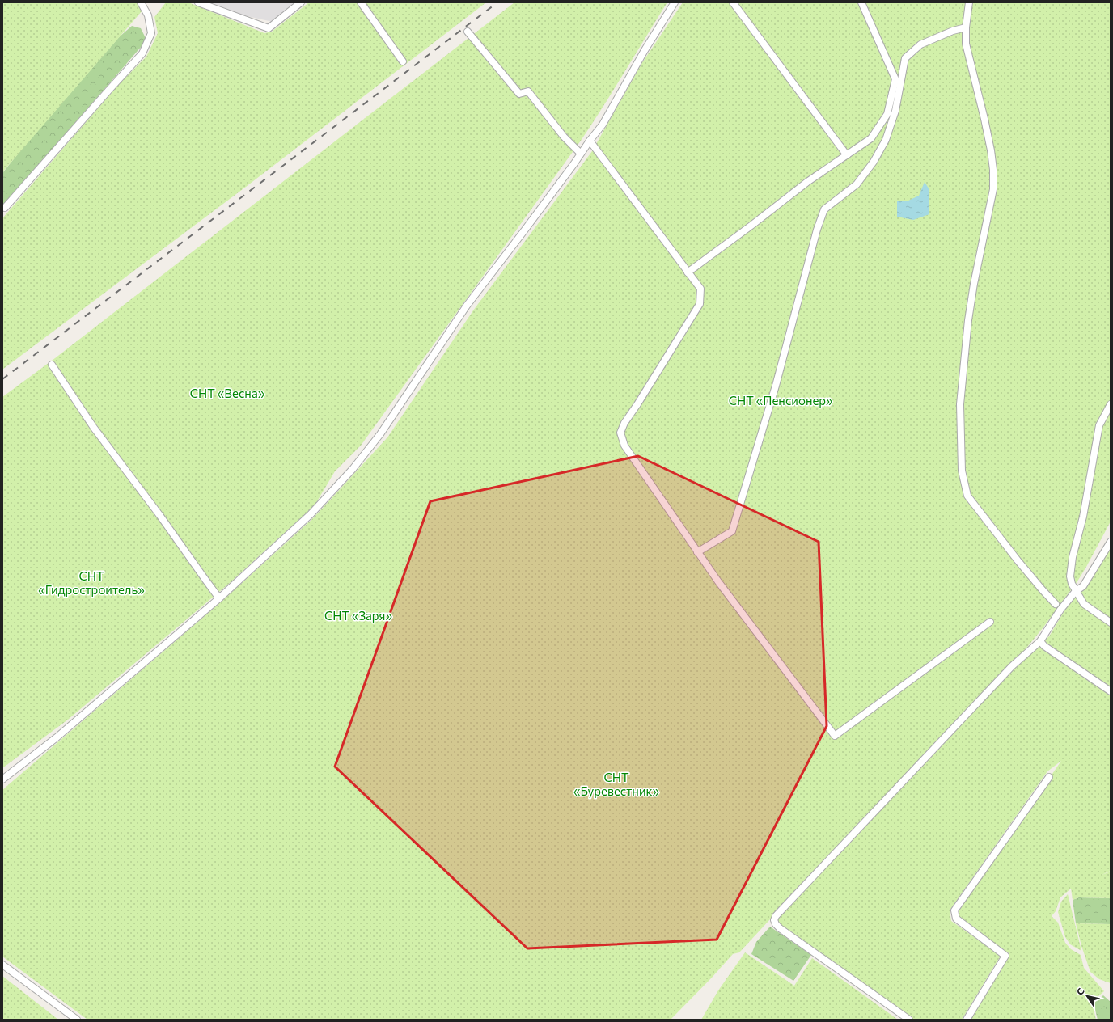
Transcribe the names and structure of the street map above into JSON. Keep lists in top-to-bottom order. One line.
{"parks":["СНТ «Весна»","СНТ «Пенсионер»","СНТ «Гидростроитель»","СНТ «Заря»","СНТ «Буревестник»"],"north":"top left"}
